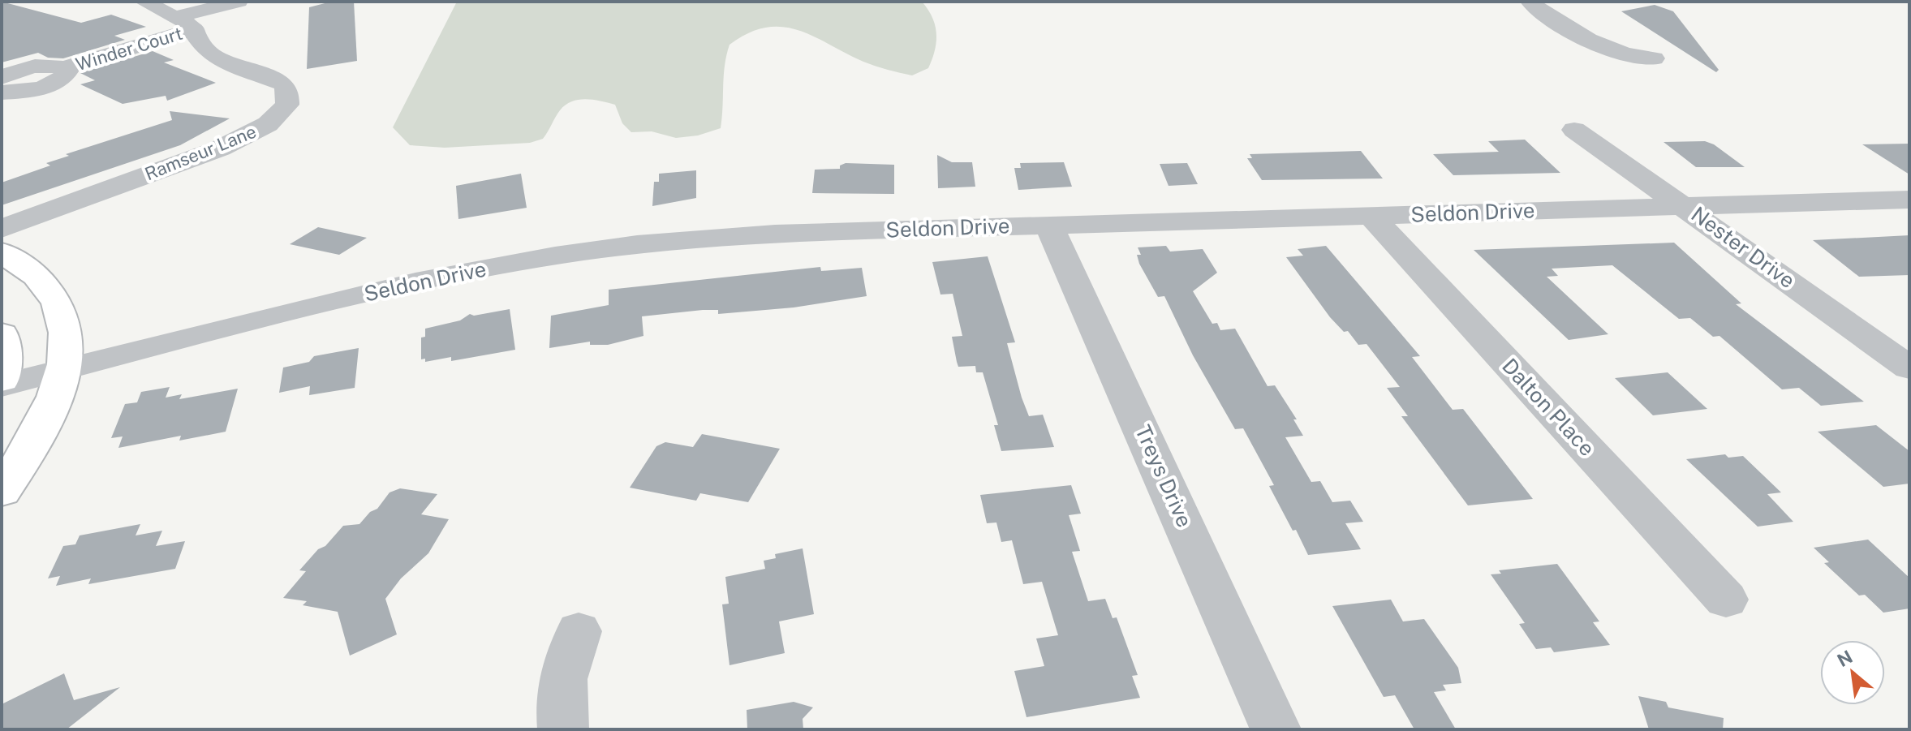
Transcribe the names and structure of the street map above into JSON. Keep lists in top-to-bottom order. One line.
{"streets":{"street":["Winder Court","Ramseur Lane","Seldon Drive","Nester Drive","Dalton Place","Treys Drive"]},"crossings":[["Winder Court","Ramseur Lane"],["Seldon Drive","Nester Drive"],["Seldon Drive","Dalton Place"],["Seldon Drive","Treys Drive"]],"north":"top left"}
